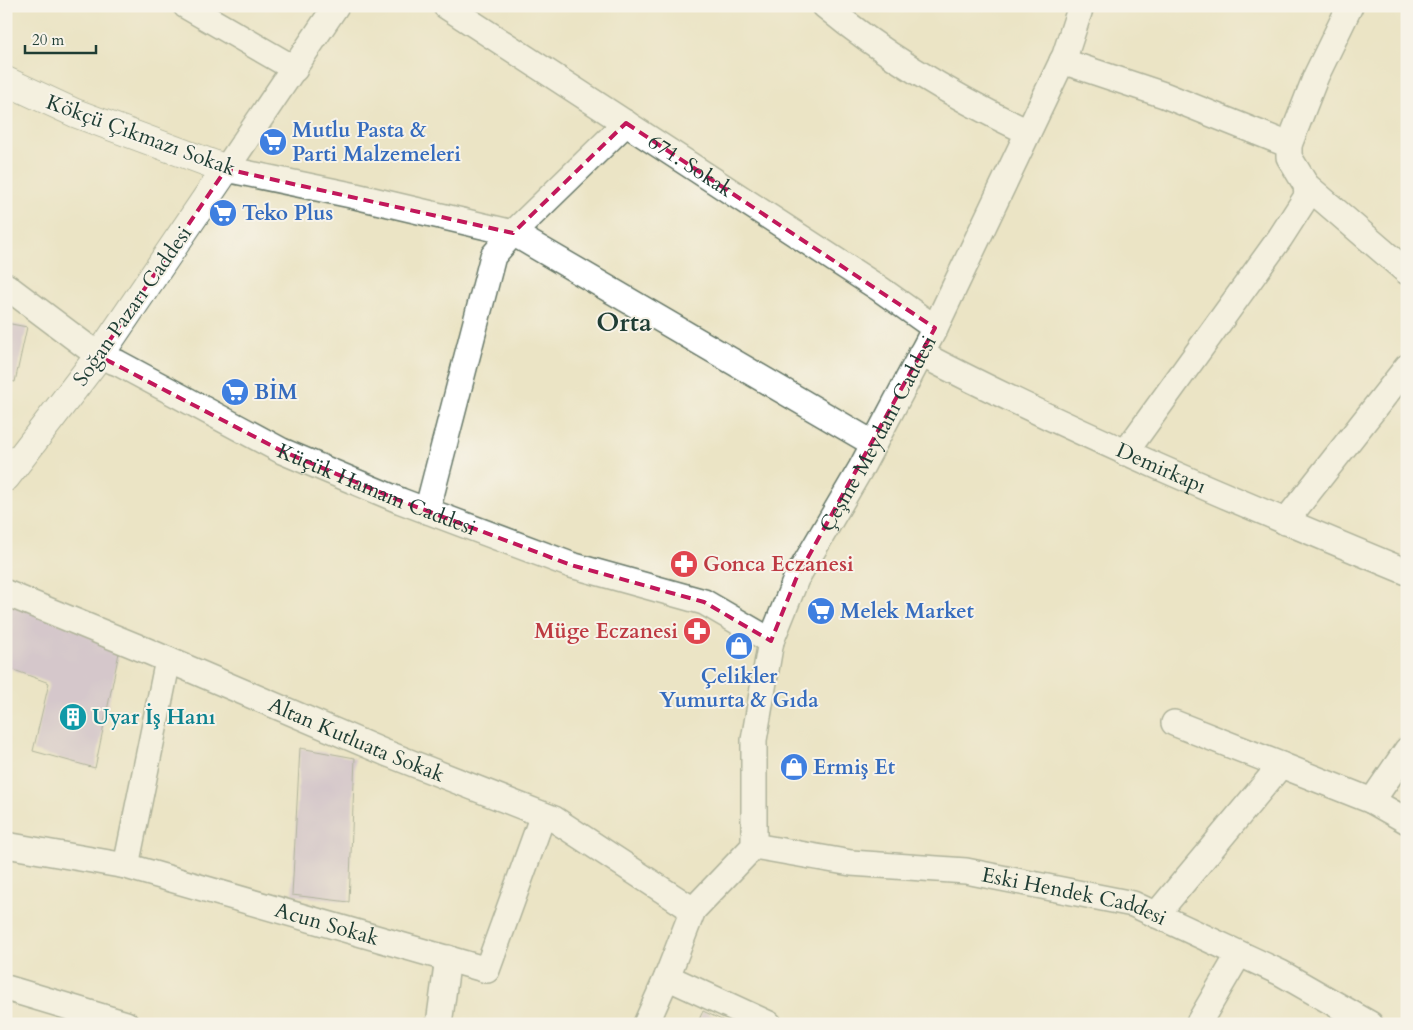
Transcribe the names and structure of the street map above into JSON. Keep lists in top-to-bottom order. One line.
{"streets":{"main road":["Kökçü Çıkmazı Sokak","Soğan Pazarı Caddesi"],"street":["671. Sokak","Çeşme Meydanı Caddesi","Demirkapı","Küçük Hamam Caddesi","Altan Kutluata Sokak","Eski Hendek Caddesi","Acun Sokak"]},"crossings":[["Kökçü Çıkmazı Sokak","Soğan Pazarı Caddesi"],["Kökçü Çıkmazı Sokak","Çeşme Meydanı Caddesi"],["671. Sokak","Çeşme Meydanı Caddesi"],["Soğan Pazarı Caddesi","Küçük Hamam Caddesi"],["Çeşme Meydanı Caddesi","Demirkapı"],["Çeşme Meydanı Caddesi","Küçük Hamam Caddesi"],["Çeşme Meydanı Caddesi","Eski Hendek Caddesi"],["Altan Kutluata Sokak","Acun Sokak"]],"districts":["Orta"],"places":{"supermarket":["Mutlu Pasta & Parti Malzemeleri","Teko Plus","BİM","Melek Market"],"pharmacy":["Gonca Eczanesi","Müge Eczanesi"],"shop":["Çelikler Yumurta & Gıda","Ermiş Et"],"building":["Uyar İş Hanı"]},"scale_bar":"20 m"}
